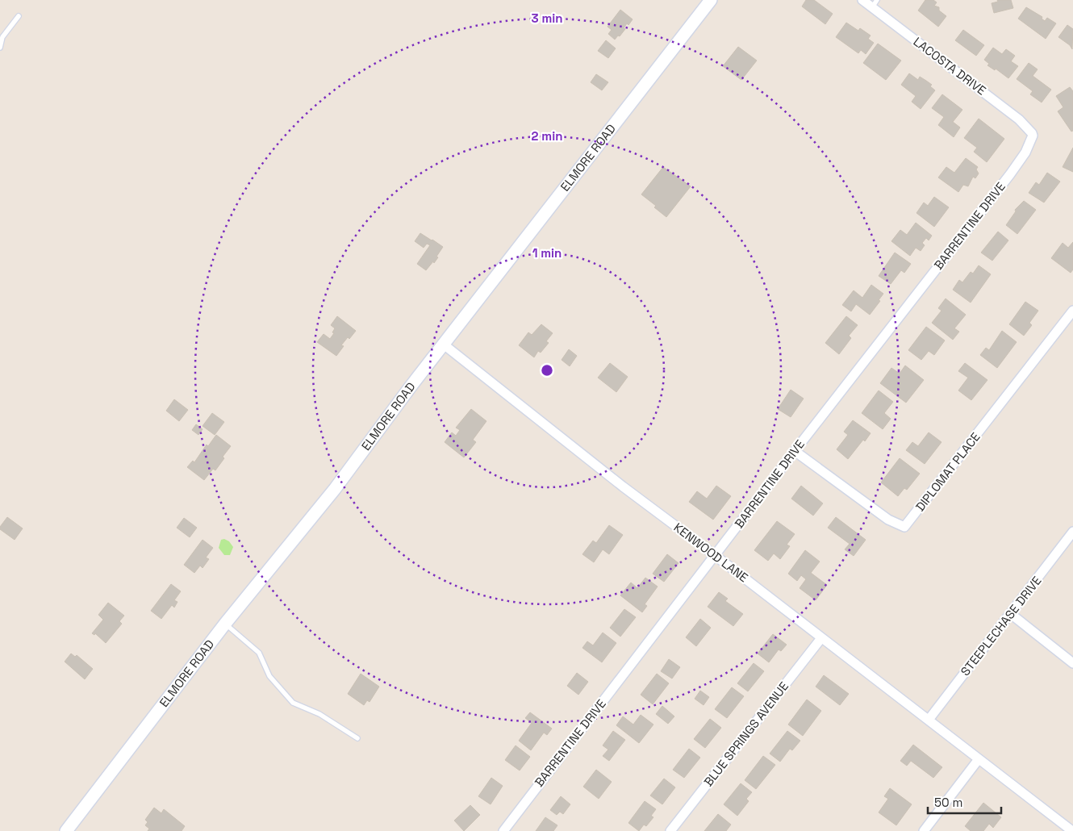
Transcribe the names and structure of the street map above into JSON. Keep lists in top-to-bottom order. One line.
{"streets":{"street":["LACOSTA DRIVE","ELMORE ROAD","BARRENTINE DRIVE","DIPLOMAT PLACE","KENWOOD LANE","STEEPLECHASE DRIVE","BLUE SPRINGS AVENUE"]},"crossings":[["LACOSTA DRIVE","BARRENTINE DRIVE"],["ELMORE ROAD","KENWOOD LANE"],["BARRENTINE DRIVE","DIPLOMAT PLACE"],["BARRENTINE DRIVE","KENWOOD LANE"],["KENWOOD LANE","STEEPLECHASE DRIVE"],["KENWOOD LANE","BLUE SPRINGS AVENUE"]],"scale_bar":"50 m","rings":["3 min","2 min","1 min"]}
